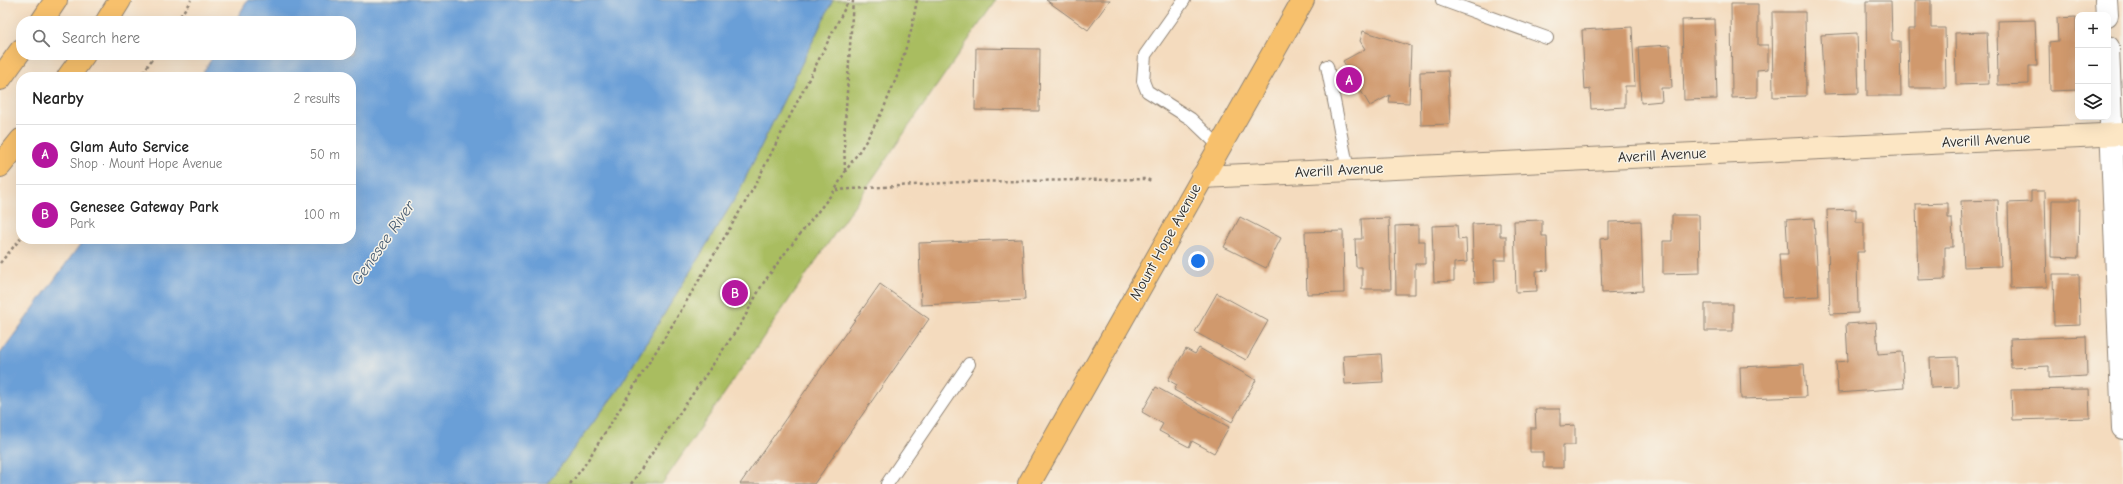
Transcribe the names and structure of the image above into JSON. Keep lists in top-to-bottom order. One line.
{"streets":{"main road":["Mount Hope Avenue"],"street":["Averill Avenue"]},"crossings":[["Averill Avenue","Mount Hope Avenue"]],"water":["Genesee River"],"page":{"map_buttons":["+","−"],"search":"Search here","pins":["A","B"],"heading":["Nearby","2 results"],"list":[{"mark":"A","name":"Glam Auto Service","note":"Shop · Mount Hope Avenue","value":"50 m"},{"mark":"B","name":"Genesee Gateway Park","note":"Park","value":"100 m"}]}}
